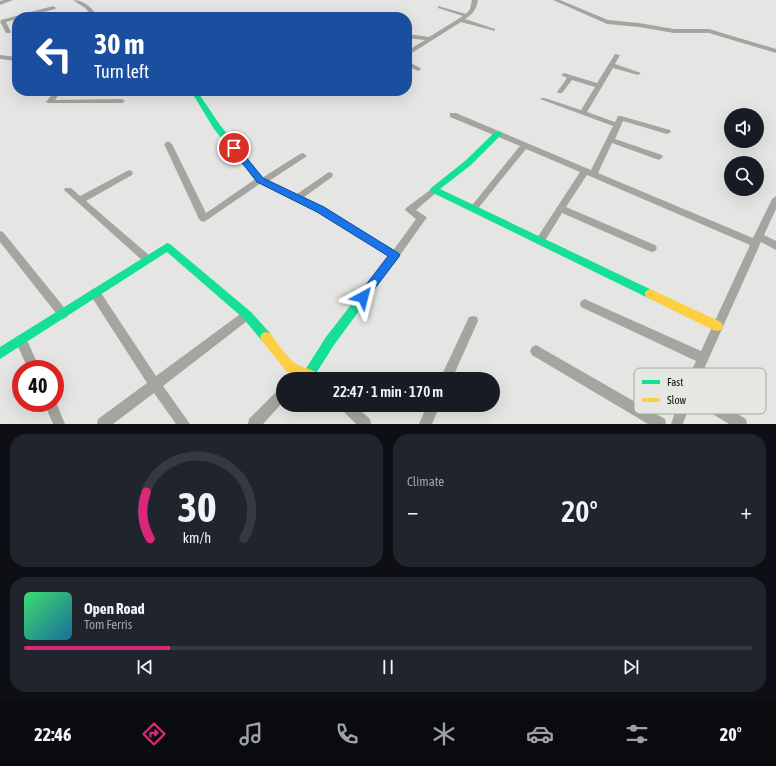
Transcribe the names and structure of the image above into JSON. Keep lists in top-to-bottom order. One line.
{"legend":["Fast","Slow"],"page":{"turn":["30 m","Turn left"],"limit":"40","trip":"22:47 · 1 min · 170 m","tile":"Climate","heat":["−","20°","+"],"song":["Open Road","Tom Ferris"],"tabs":["22:46","20°"],"gauge":["30","km/h"]}}
